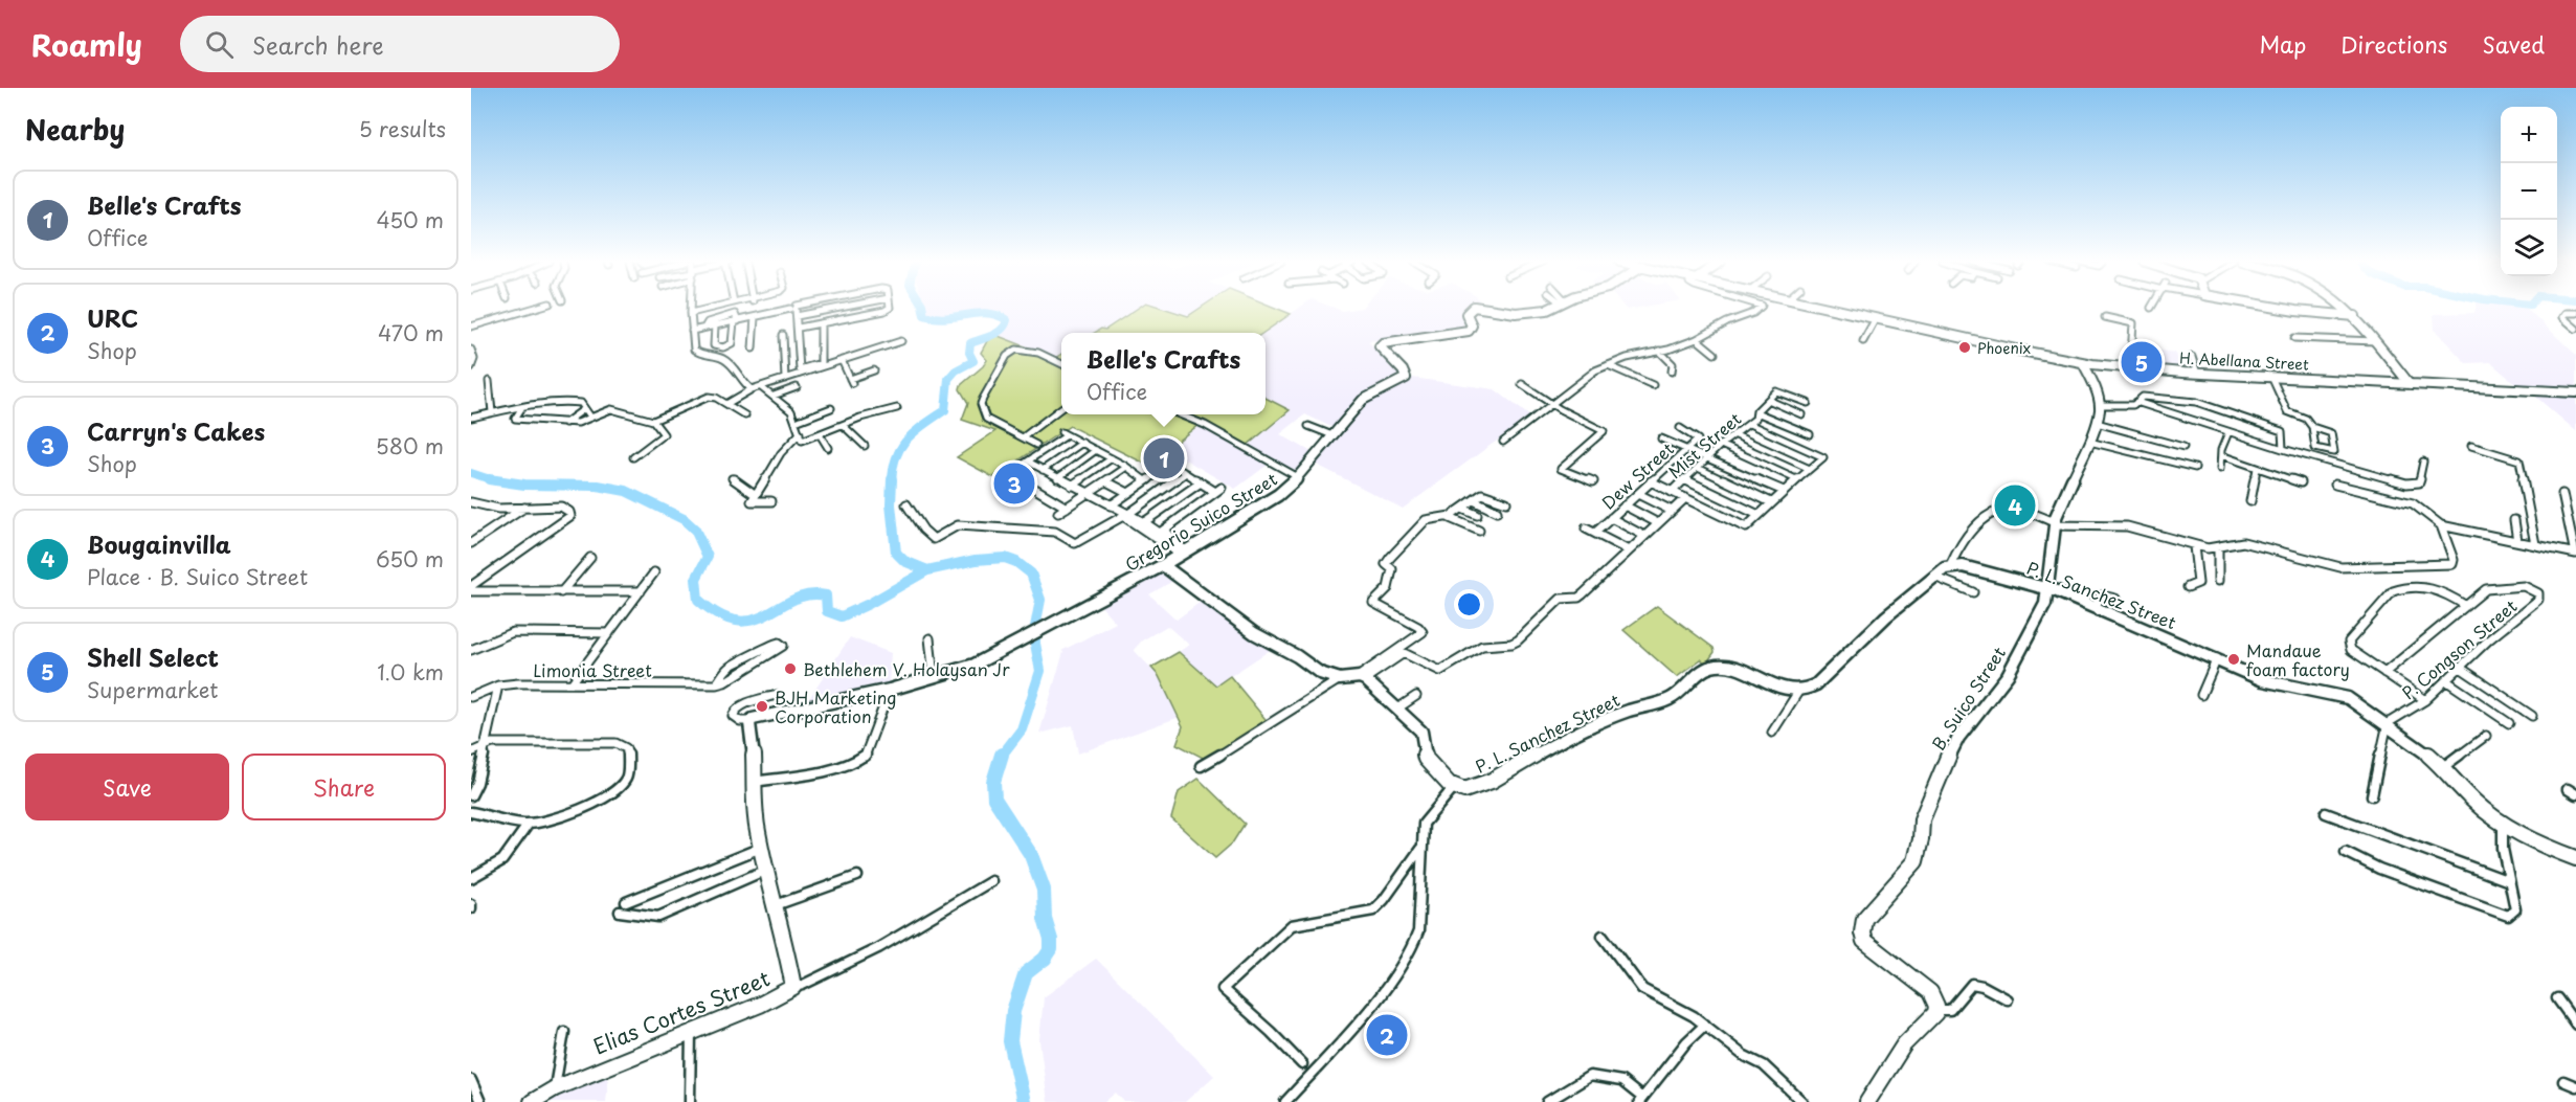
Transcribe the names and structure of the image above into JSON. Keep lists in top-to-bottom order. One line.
{"streets":{"street":["H. Abellana Street","Mist Street","Dew Street","Gregorio Suico Street","P. L. Sanchez Street","P. Congson Street","Limonia Street","B. Suico Street","Elias Cortes Street"]},"crossings":[["P. L. Sanchez Street","P. Congson Street"],["P. L. Sanchez Street","B. Suico Street"]],"places":["Phoenix","Mandaue foam factory","Bethlehem V. Holaysan Jr","BJH Marketing Corporation"],"page":{"header":"Roamly","search":"Search here","nav":["Map","Directions","Saved"],"heading":["Nearby","5 results"],"map_buttons":["+","−"],"list":[{"mark":"1","name":"Belle's Crafts","note":"Office","value":"450 m"},{"mark":"2","name":"URC","note":"Shop","value":"470 m"},{"mark":"3","name":"Carryn's Cakes","note":"Shop","value":"580 m"},{"mark":"4","name":"Bougainvilla","note":"Place · B. Suico Street","value":"650 m"},{"mark":"5","name":"Shell Select","note":"Supermarket","value":"1.0 km"}],"popup":["Belle's Crafts","Office"],"pins":["5","1","3","4","2"],"buttons":["Save","Share"]}}
